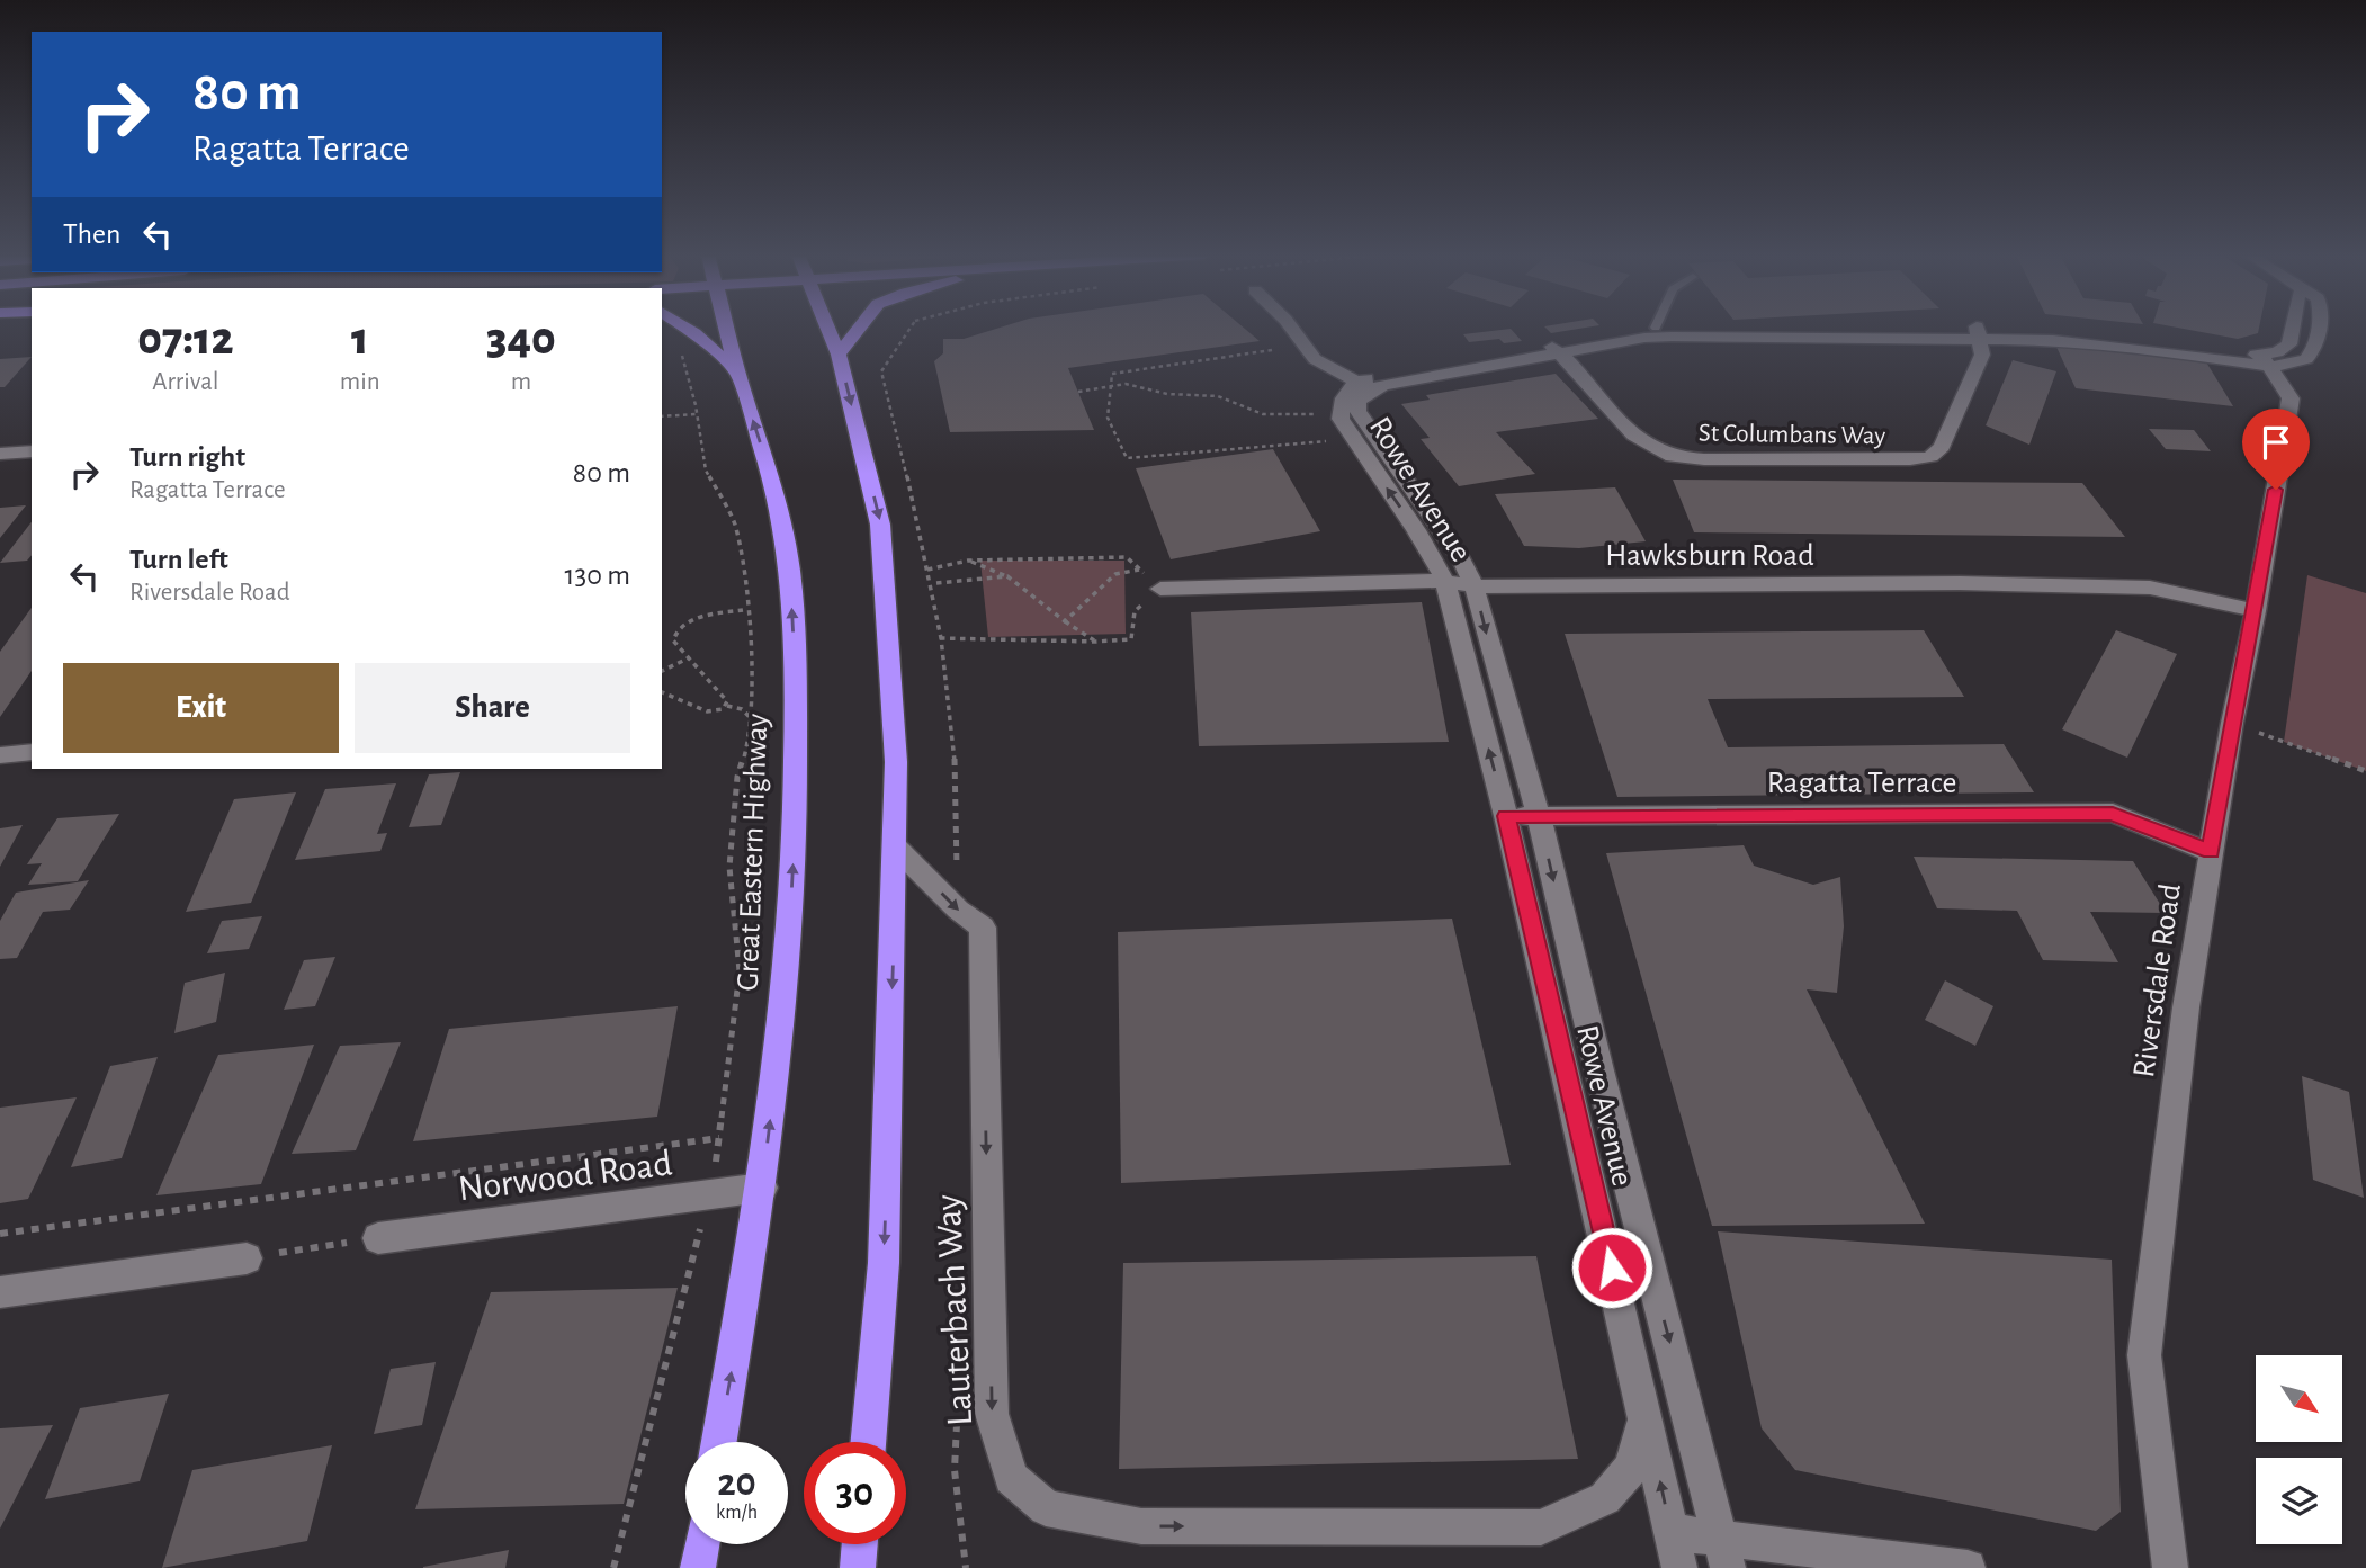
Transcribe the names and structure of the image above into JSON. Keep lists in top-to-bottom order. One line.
{"streets":{"highway":["Great Eastern Highway"],"street":["St Columbans Way","Rowe Avenue","Hawksburn Road","Ragatta Terrace","Riversdale Road","Norwood Road","Lauterbach Way"]},"crossings":[["St Columbans Way","Rowe Avenue"],["Rowe Avenue","Hawksburn Road"],["Rowe Avenue","Ragatta Terrace"],["Rowe Avenue","Riversdale Road"],["Rowe Avenue","Lauterbach Way"],["Hawksburn Road","Riversdale Road"],["Ragatta Terrace","Riversdale Road"],["Great Eastern Highway","Norwood Road"]],"north":"bottom right","page":{"turn":["80 m","Ragatta Terrace"],"then":"Then","eta":["07:12","Arrival","1","min","340","m"],"list":[{"name":"Turn right","note":"Ragatta Terrace","value":"80 m"},{"name":"Turn left","note":"Riversdale Road","value":"130 m"}],"buttons":["Exit","Share"],"speed":"20 km/h","limit":"30"}}
